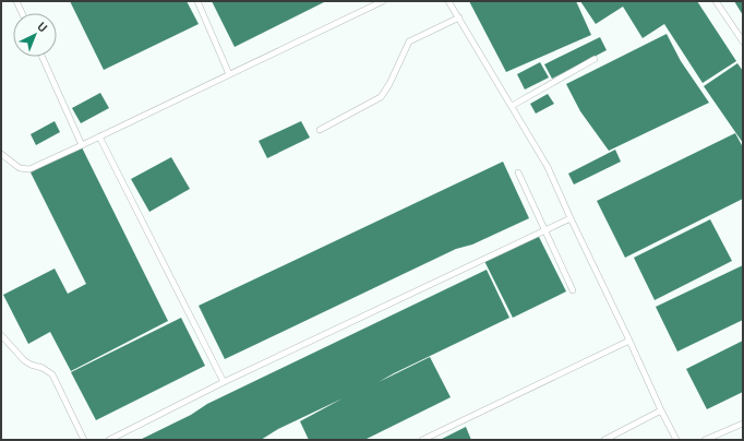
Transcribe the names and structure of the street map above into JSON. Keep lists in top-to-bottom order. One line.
{"north":"top right"}
